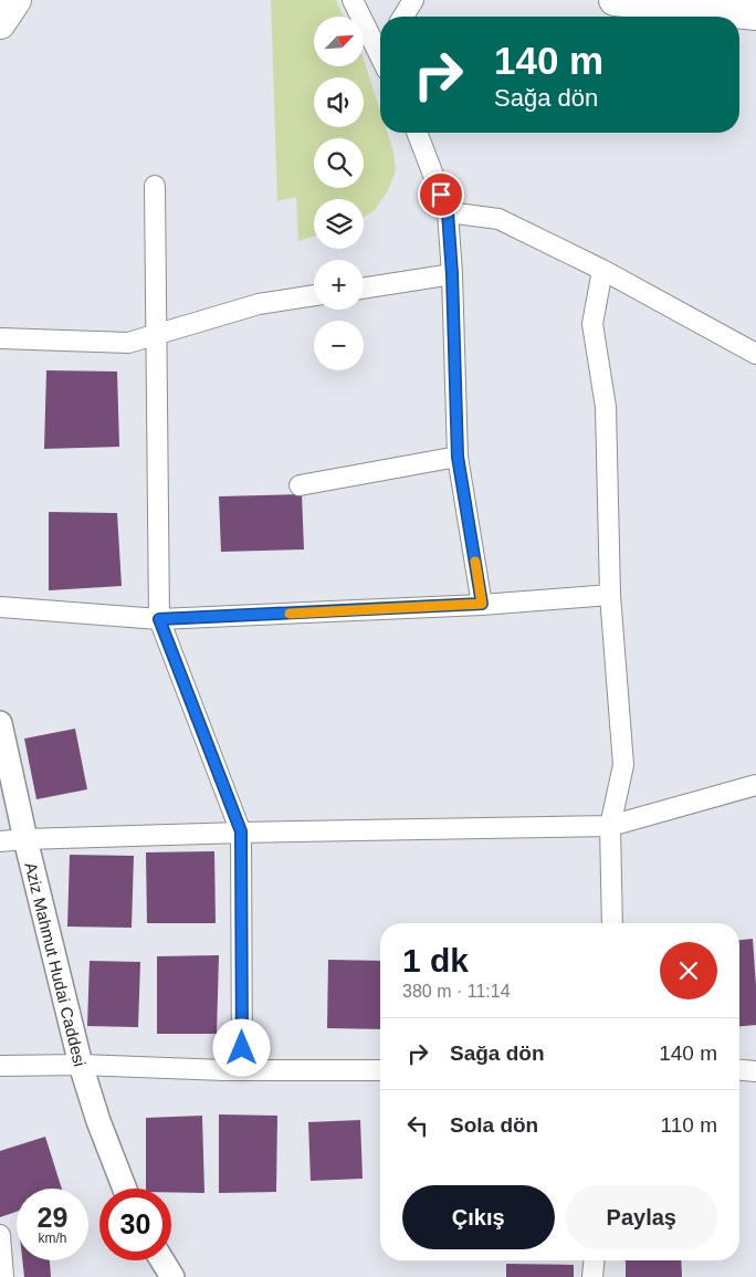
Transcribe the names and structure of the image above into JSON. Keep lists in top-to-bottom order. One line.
{"streets":{"street":["Aziz Mahmut Hudai Caddesi"]},"north":"top right","page":{"map_buttons":["+","−"],"turn":["140 m","Sağa dön"],"heading":["1 dk","380 m · 11:14"],"list":[{"name":"Sağa dön","value":"140 m"},{"name":"Sola dön","value":"110 m"}],"buttons":["Çıkış","Paylaş"],"speed":"29 km/h","limit":"30"}}
